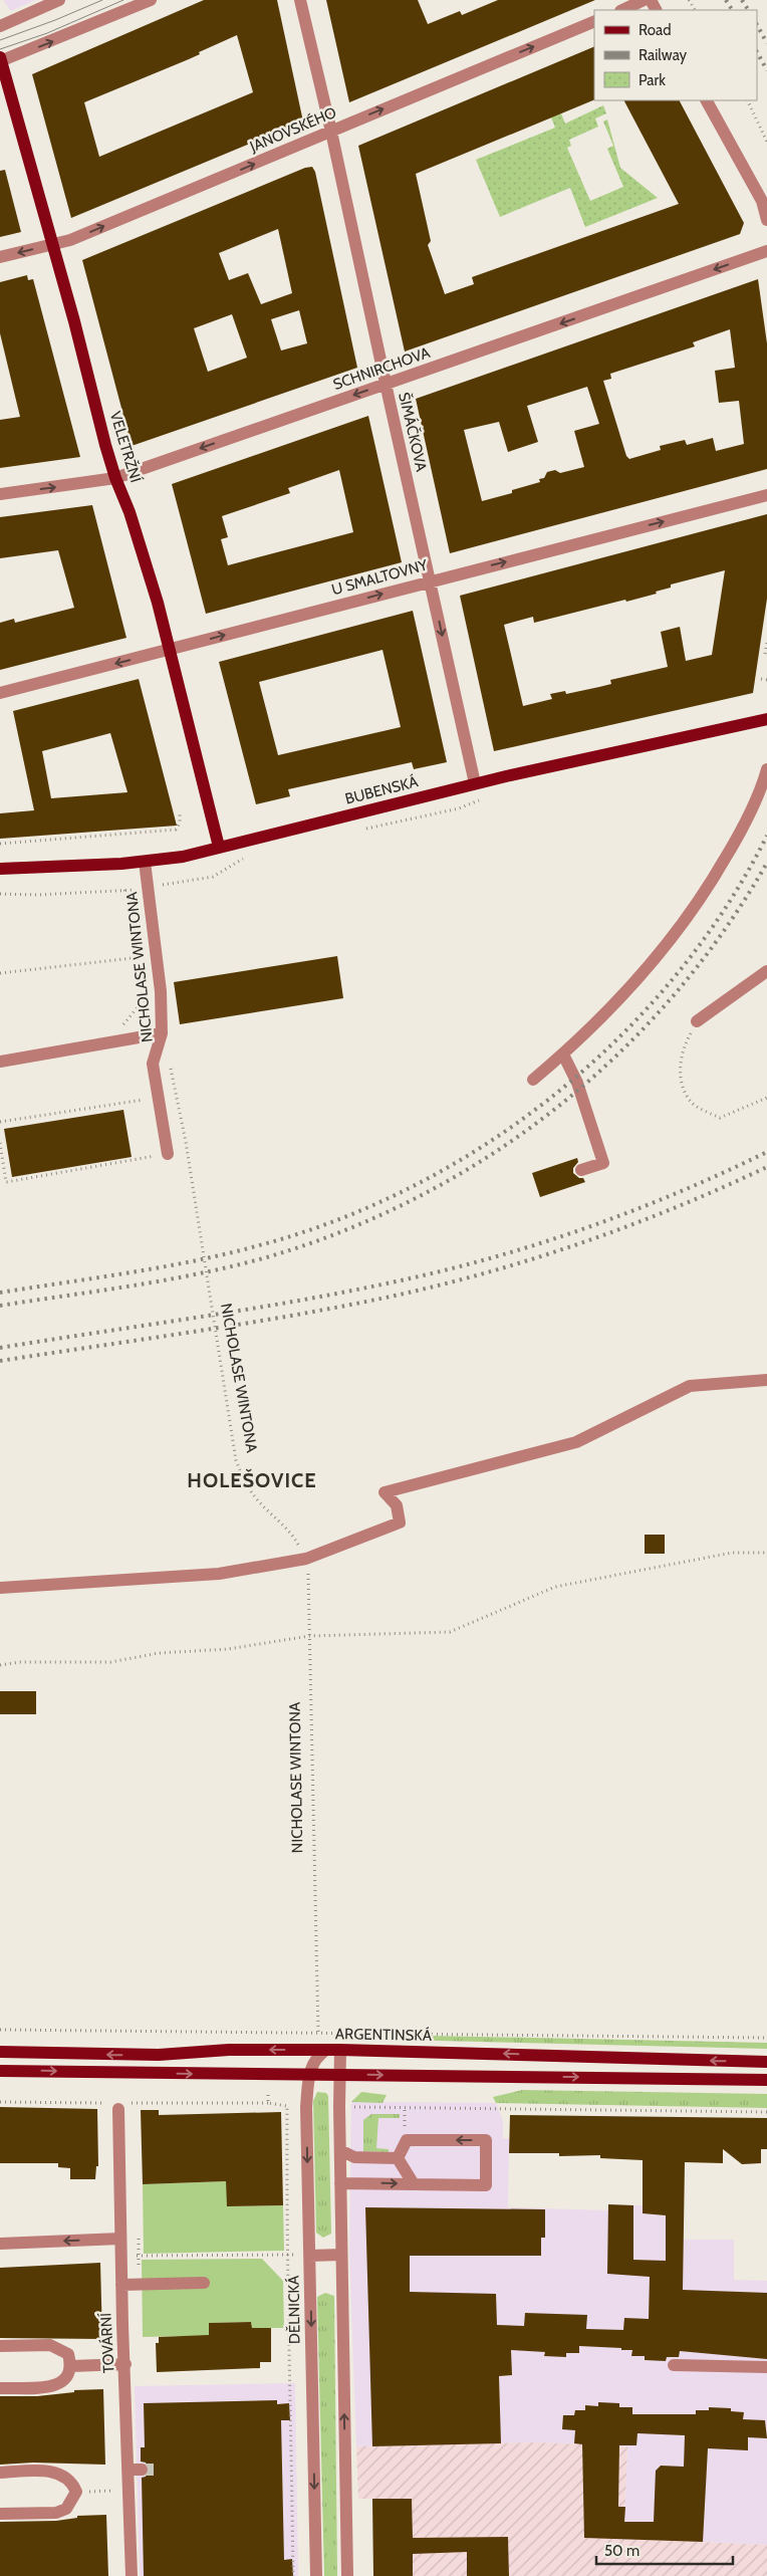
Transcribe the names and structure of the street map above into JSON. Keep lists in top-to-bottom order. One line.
{"streets":{"main road":["VELETRŽNÍ","BUBENSKÁ","ARGENTINSKÁ"],"street":["JANOVSKÉHO","SCHNIRCHOVA","ŠIMÁČKOVA","U SMALTOVNY","NICHOLASE WINTONA","DĚLNICKÁ","TOVÁRNÍ"]},"crossings":[["JANOVSKÉHO","ŠIMÁČKOVA"],["JANOVSKÉHO","VELETRŽNÍ"],["SCHNIRCHOVA","ŠIMÁČKOVA"],["SCHNIRCHOVA","VELETRŽNÍ"],["ŠIMÁČKOVA","U SMALTOVNY"],["ŠIMÁČKOVA","BUBENSKÁ"],["VELETRŽNÍ","U SMALTOVNY"],["VELETRŽNÍ","BUBENSKÁ"],["BUBENSKÁ","NICHOLASE WINTONA"],["ARGENTINSKÁ","DĚLNICKÁ"]],"one_way":["JANOVSKÉHO"],"districts":["HOLEŠOVICE"],"legend":["Road","Railway","Park"],"scale_bar":"50 m"}
